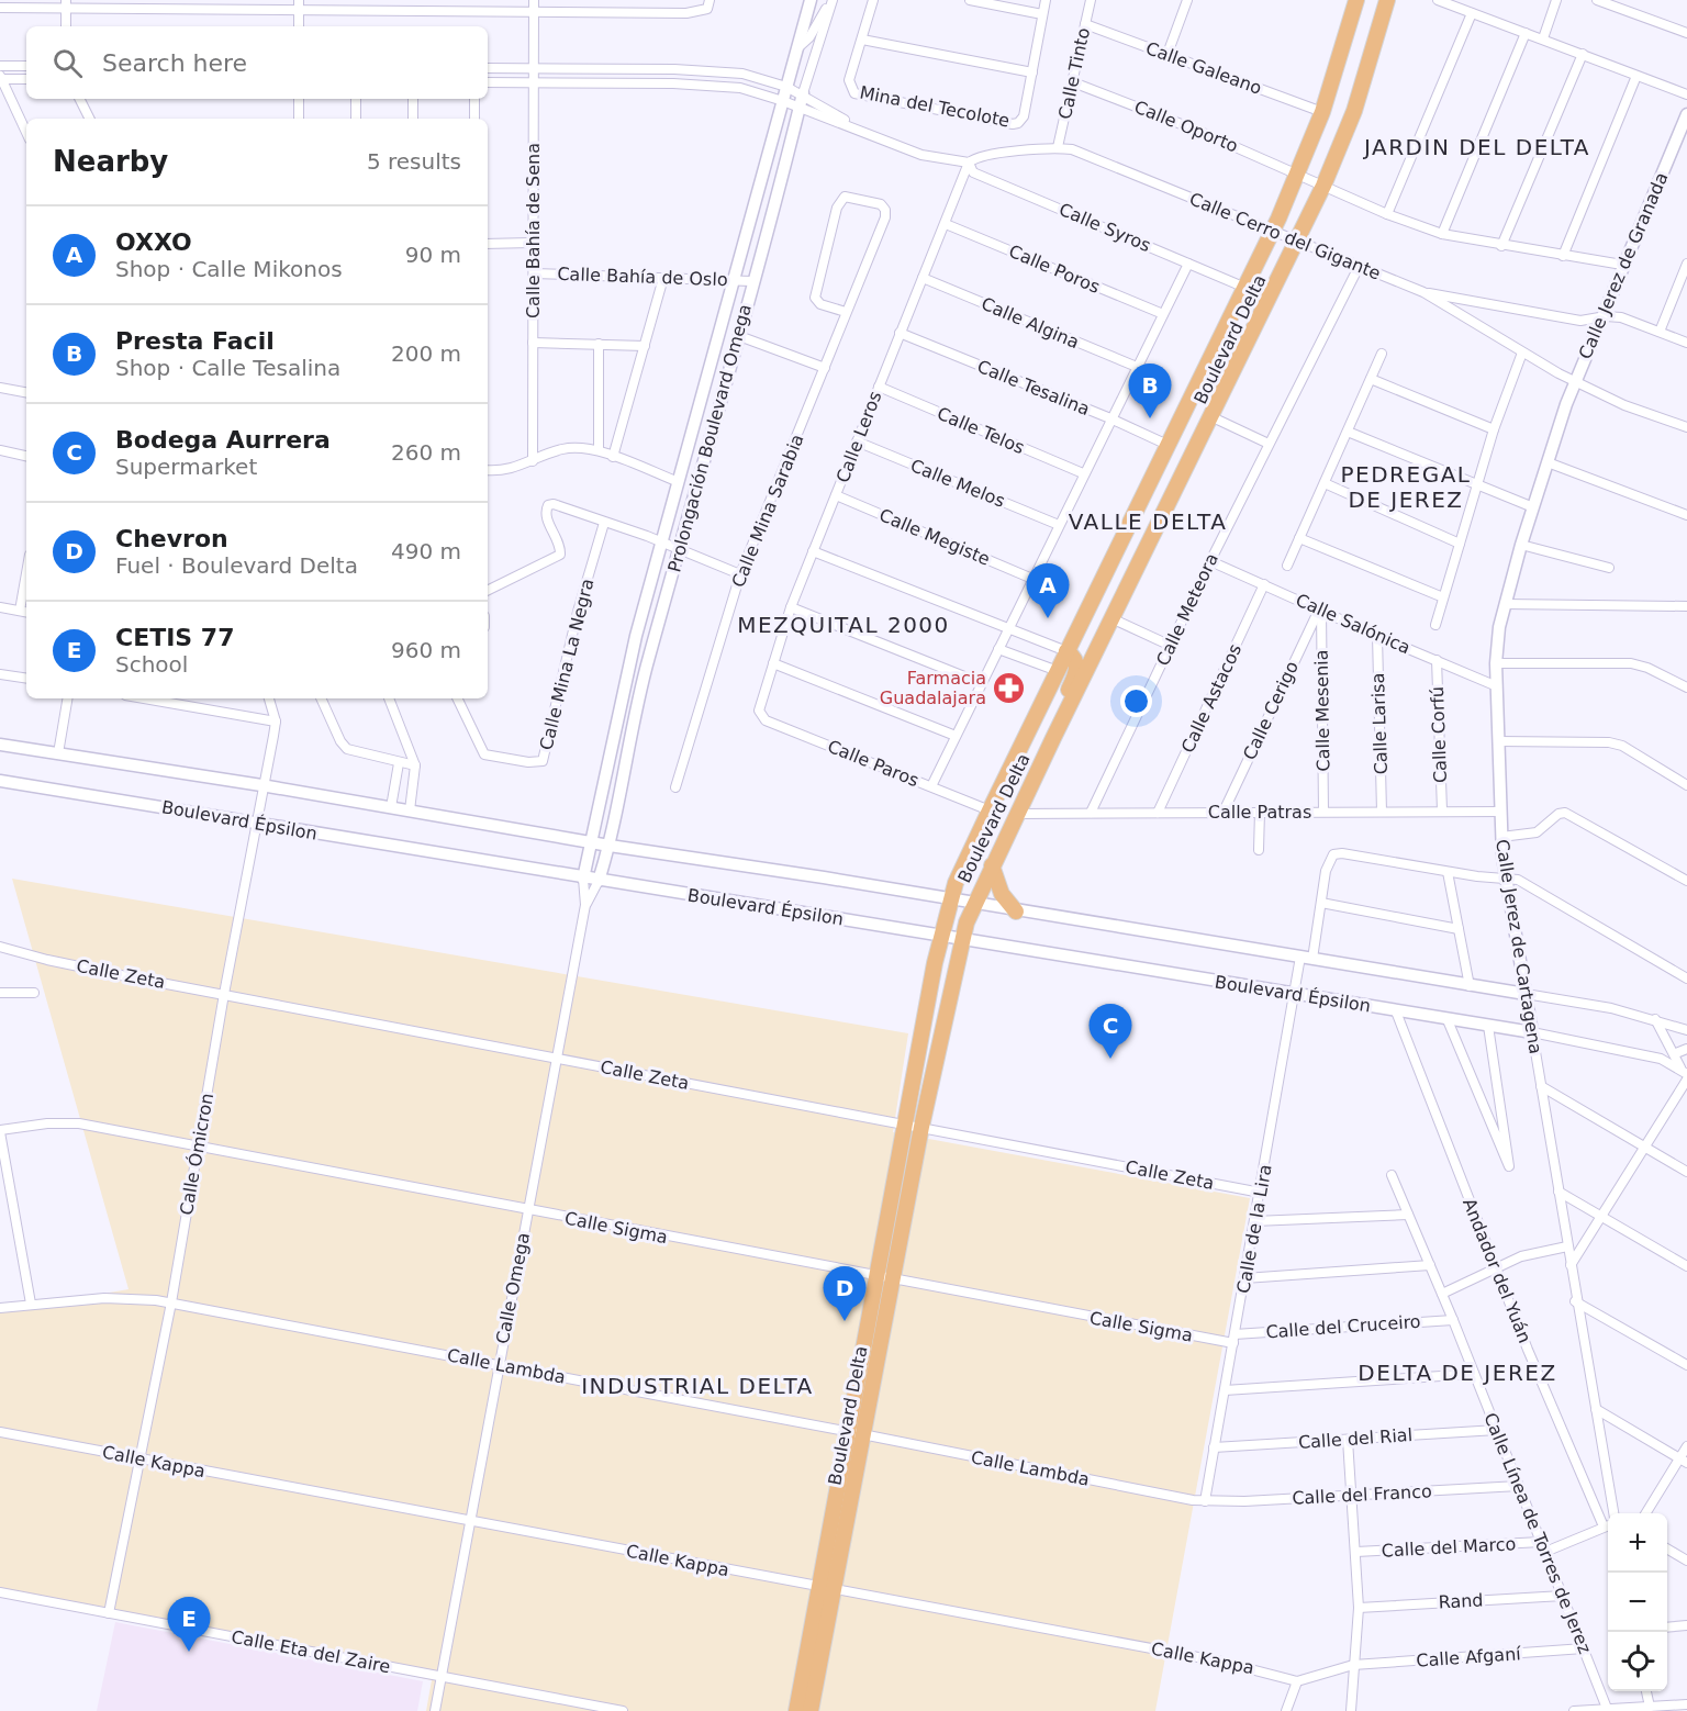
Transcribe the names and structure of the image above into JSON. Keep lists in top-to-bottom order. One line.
{"streets":{"main road":["Boulevard Delta"],"street":["Calle Galeano","Calle Tinto","Mina del Tecolote","Calle Oporto","Calle Syros","Calle Bahía de Sena","Calle Cerro del Gigante","Calle Jerez de Granada","Calle Poros","Calle Bahía de Oslo","Calle Algina","Calle Tesalina","Calle Telos","Calle Leros","Prolongación Boulevard Omega","Calle Melos","Calle Mina Sarabia","Calle Megiste","Calle Meteora","Calle Salónica","Calle Mina La Negra","Calle Astacos","Calle Cerigo","Calle Mesenia","Calle Larisa","Calle Corfú","Calle Paros","Calle Patras","Boulevard Épsilon","Calle Jerez de Cartagena","Calle Zeta","Calle Ómicron","Calle Sigma","Calle de la Lira","Andador del Yuán","Calle Omega","Calle del Cruceiro","Calle Lambda","Calle del Rial","Calle Kappa","Calle del Franco","Calle Línea de Torres de Jerez","Calle del Marco","Rand","Calle Eta del Zaire","Calle Afganí"]},"crossings":[["Calle Galeano","Calle Tinto"],["Calle Galeano","Boulevard Delta"],["Calle Tinto","Calle Oporto"],["Calle Tinto","Calle Cerro del Gigante"],["Calle Oporto","Calle Jerez de Granada"],["Calle Oporto","Boulevard Delta"],["Calle Syros","Calle Cerro del Gigante"],["Calle Syros","Boulevard Delta"],["Calle Syros","Calle Leros"],["Calle Bahía de Sena","Calle Cerro del Gigante"],["Calle Bahía de Sena","Calle Bahía de Oslo"],["Calle Cerro del Gigante","Calle Jerez de Granada"],["Calle Cerro del Gigante","Boulevard Delta"],["Calle Cerro del Gigante","Calle Leros"],["Calle Cerro del Gigante","Prolongación Boulevard Omega"],["Calle Cerro del Gigante","Calle Meteora"],["Calle Cerro del Gigante","Calle Jerez de Cartagena"],["Calle Jerez de Granada","Calle Jerez de Cartagena"],["Calle Poros","Calle Leros"],["Calle Bahía de Oslo","Prolongación Boulevard Omega"],["Calle Algina","Calle Leros"],["Boulevard Delta","Calle Tesalina"],["Boulevard Delta","Calle Paros"],["Boulevard Delta","Calle Patras"],["Boulevard Delta","Boulevard Épsilon"],["Boulevard Delta","Calle Zeta"],["Boulevard Delta","Calle Sigma"],["Boulevard Delta","Calle Lambda"],["Boulevard Delta","Calle Kappa"],["Calle Tesalina","Calle Leros"],["Calle Telos","Calle Leros"],["Calle Leros","Calle Melos"],["Calle Leros","Calle Megiste"],["Calle Leros","Calle Paros"],["Prolongación Boulevard Omega","Boulevard Épsilon"],["Prolongación Boulevard Omega","Calle Omega"],["Calle Meteora","Calle Salónica"],["Calle Meteora","Calle Patras"],["Calle Salónica","Calle Astacos"],["Calle Salónica","Calle Cerigo"],["Calle Salónica","Calle Mesenia"],["Calle Salónica","Calle Larisa"],["Calle Salónica","Calle Corfú"],["Calle Salónica","Calle Jerez de Cartagena"],["Calle Astacos","Calle Patras"],["Calle Cerigo","Calle Mesenia"],["Calle Cerigo","Calle Patras"],["Calle Mesenia","Calle Patras"],["Calle Larisa","Calle Patras"],["Calle Corfú","Calle Patras"],["Calle Patras","Calle Jerez de Cartagena"],["Boulevard Épsilon","Calle Jerez de Cartagena"],["Boulevard Épsilon","Calle Ómicron"],["Boulevard Épsilon","Calle de la Lira"],["Boulevard Épsilon","Andador del Yuán"],["Boulevard Épsilon","Calle Omega"],["Calle Zeta","Calle Ómicron"],["Calle Zeta","Calle de la Lira"],["Calle Zeta","Calle Omega"],["Calle Ómicron","Calle Sigma"],["Calle Ómicron","Calle Lambda"],["Calle Ómicron","Calle Kappa"],["Calle Ómicron","Calle Eta del Zaire"],["Calle Sigma","Calle de la Lira"],["Calle Sigma","Calle Omega"],["Calle Sigma","Calle del Cruceiro"],["Calle de la Lira","Calle del Cruceiro"],["Calle de la Lira","Calle Lambda"],["Calle de la Lira","Calle del Rial"],["Calle de la Lira","Calle del Franco"],["Calle Omega","Calle Lambda"],["Calle Omega","Calle Kappa"],["Calle Omega","Calle Eta del Zaire"],["Calle del Cruceiro","Calle Línea de Torres de Jerez"],["Calle Lambda","Calle del Franco"],["Calle del Rial","Calle Línea de Torres de Jerez"],["Calle del Franco","Calle Línea de Torres de Jerez"],["Calle Línea de Torres de Jerez","Calle del Marco"],["Calle Línea de Torres de Jerez","Rand"],["Calle Línea de Torres de Jerez","Calle Afganí"]],"districts":["JARDIN DEL DELTA","PEDREGAL DE JEREZ","VALLE DELTA","MEZQUITAL 2000","DELTA DE JEREZ","INDUSTRIAL DELTA"],"places":{"pharmacy":["Farmacia Guadalajara"]},"page":{"search":"Search here","heading":["Nearby","5 results"],"list":[{"mark":"A","name":"OXXO","note":"Shop · Calle Mikonos","value":"90 m"},{"mark":"B","name":"Presta Facil","note":"Shop · Calle Tesalina","value":"200 m"},{"mark":"C","name":"Bodega Aurrera","note":"Supermarket","value":"260 m"},{"mark":"D","name":"Chevron","note":"Fuel · Boulevard Delta","value":"490 m"},{"mark":"E","name":"CETIS 77","note":"School","value":"960 m"}],"pins":["B","A","C","D","E"],"map_buttons":["+","−"]}}
